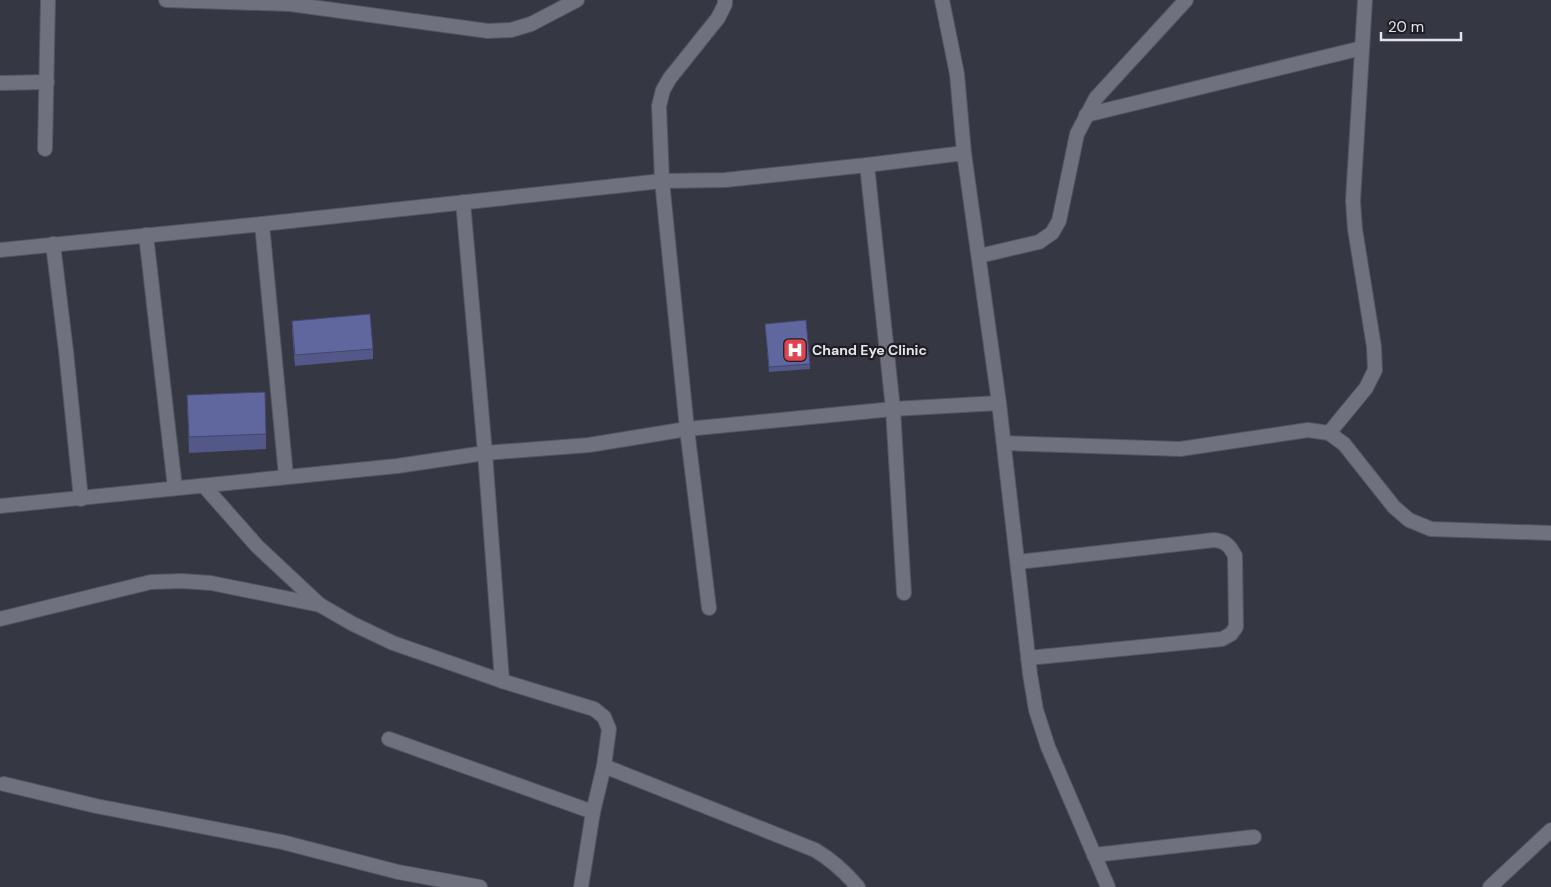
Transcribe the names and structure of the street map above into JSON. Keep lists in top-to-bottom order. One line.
{"places":{"hospital":["Chand Eye Clinic"]},"scale_bar":"20 m"}
